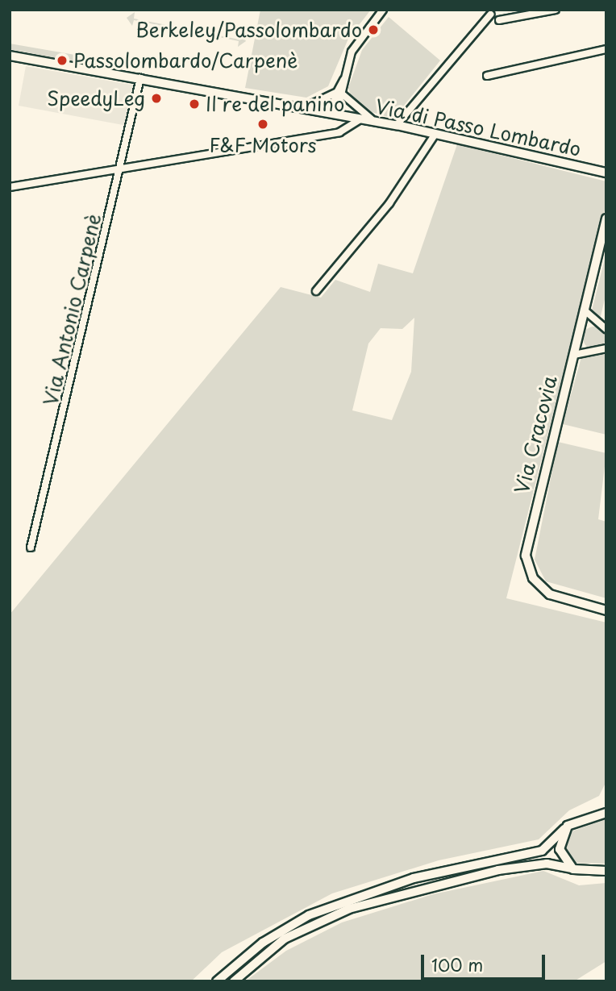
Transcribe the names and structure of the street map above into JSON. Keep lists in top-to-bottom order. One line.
{"streets":{"street":["Via di Passo Lombardo","Via Antonio Carpenè","Via Cracovia"]},"crossings":[["Via di Passo Lombardo","Via Antonio Carpenè"]],"places":["Berkeley/Passolombardo","Passolombardo/Carpenè","SpeedyLeg","Il re del panino","F&F Motors"],"scale_bar":"100 m"}
